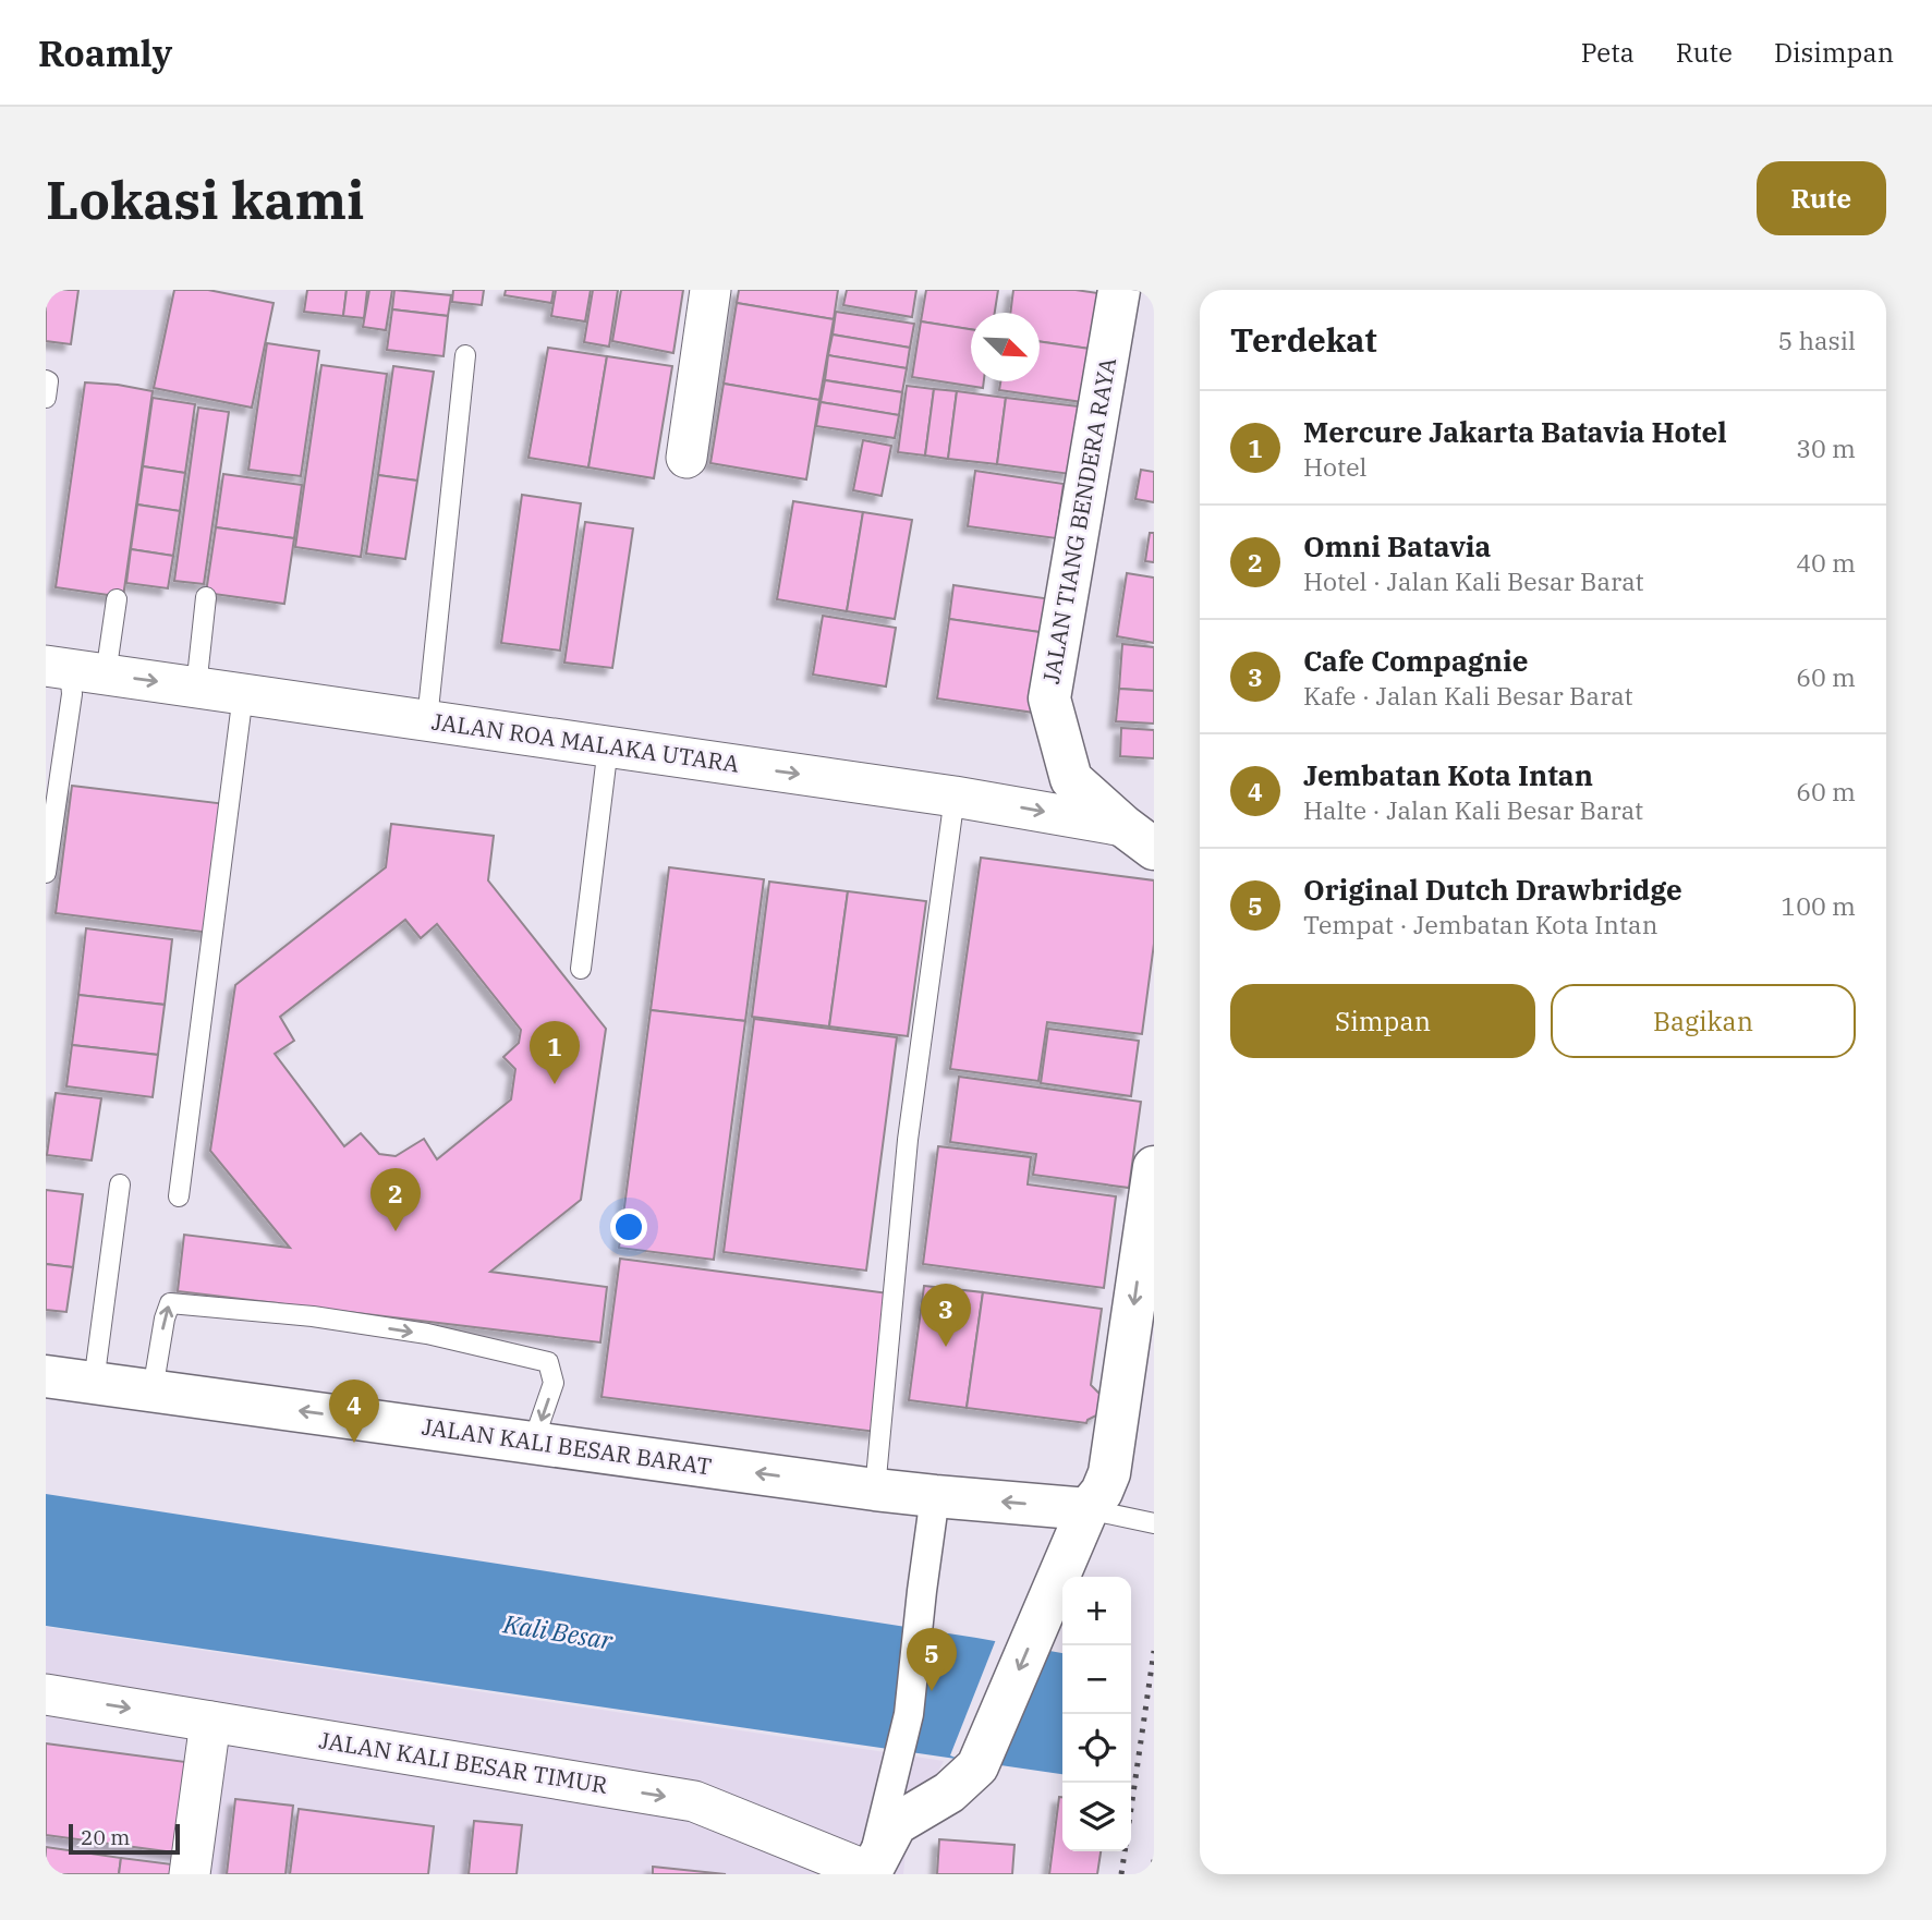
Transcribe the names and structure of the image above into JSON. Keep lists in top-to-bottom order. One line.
{"streets":{"street":["JALAN TIANG BENDERA RAYA","JALAN ROA MALAKA UTARA","JALAN KALI BESAR BARAT","JALAN KALI BESAR TIMUR"]},"crossings":[["JALAN TIANG BENDERA RAYA","JALAN ROA MALAKA UTARA"]],"one_way":["JALAN ROA MALAKA UTARA","JALAN KALI BESAR BARAT","JALAN KALI BESAR TIMUR"],"water":["Kali Besar"],"scale_bar":"20 m","north":"bottom right","page":{"header":"Roamly","nav":["Peta","Rute","Disimpan"],"buttons":["Rute",["Simpan","Bagikan"]],"title":"Lokasi kami","heading":["Terdekat","5 hasil"],"list":[{"mark":"1","name":"Mercure Jakarta Batavia Hotel","note":"Hotel","value":"30 m"},{"mark":"2","name":"Omni Batavia","note":"Hotel · Jalan Kali Besar Barat","value":"40 m"},{"mark":"3","name":"Cafe Compagnie","note":"Kafe · Jalan Kali Besar Barat","value":"60 m"},{"mark":"4","name":"Jembatan Kota Intan","note":"Halte · Jalan Kali Besar Barat","value":"60 m"},{"mark":"5","name":"Original Dutch Drawbridge","note":"Tempat · Jembatan Kota Intan","value":"100 m"}],"pins":["1","2","3","4","5"],"map_buttons":["+","−"],"scale":"20 m"}}
